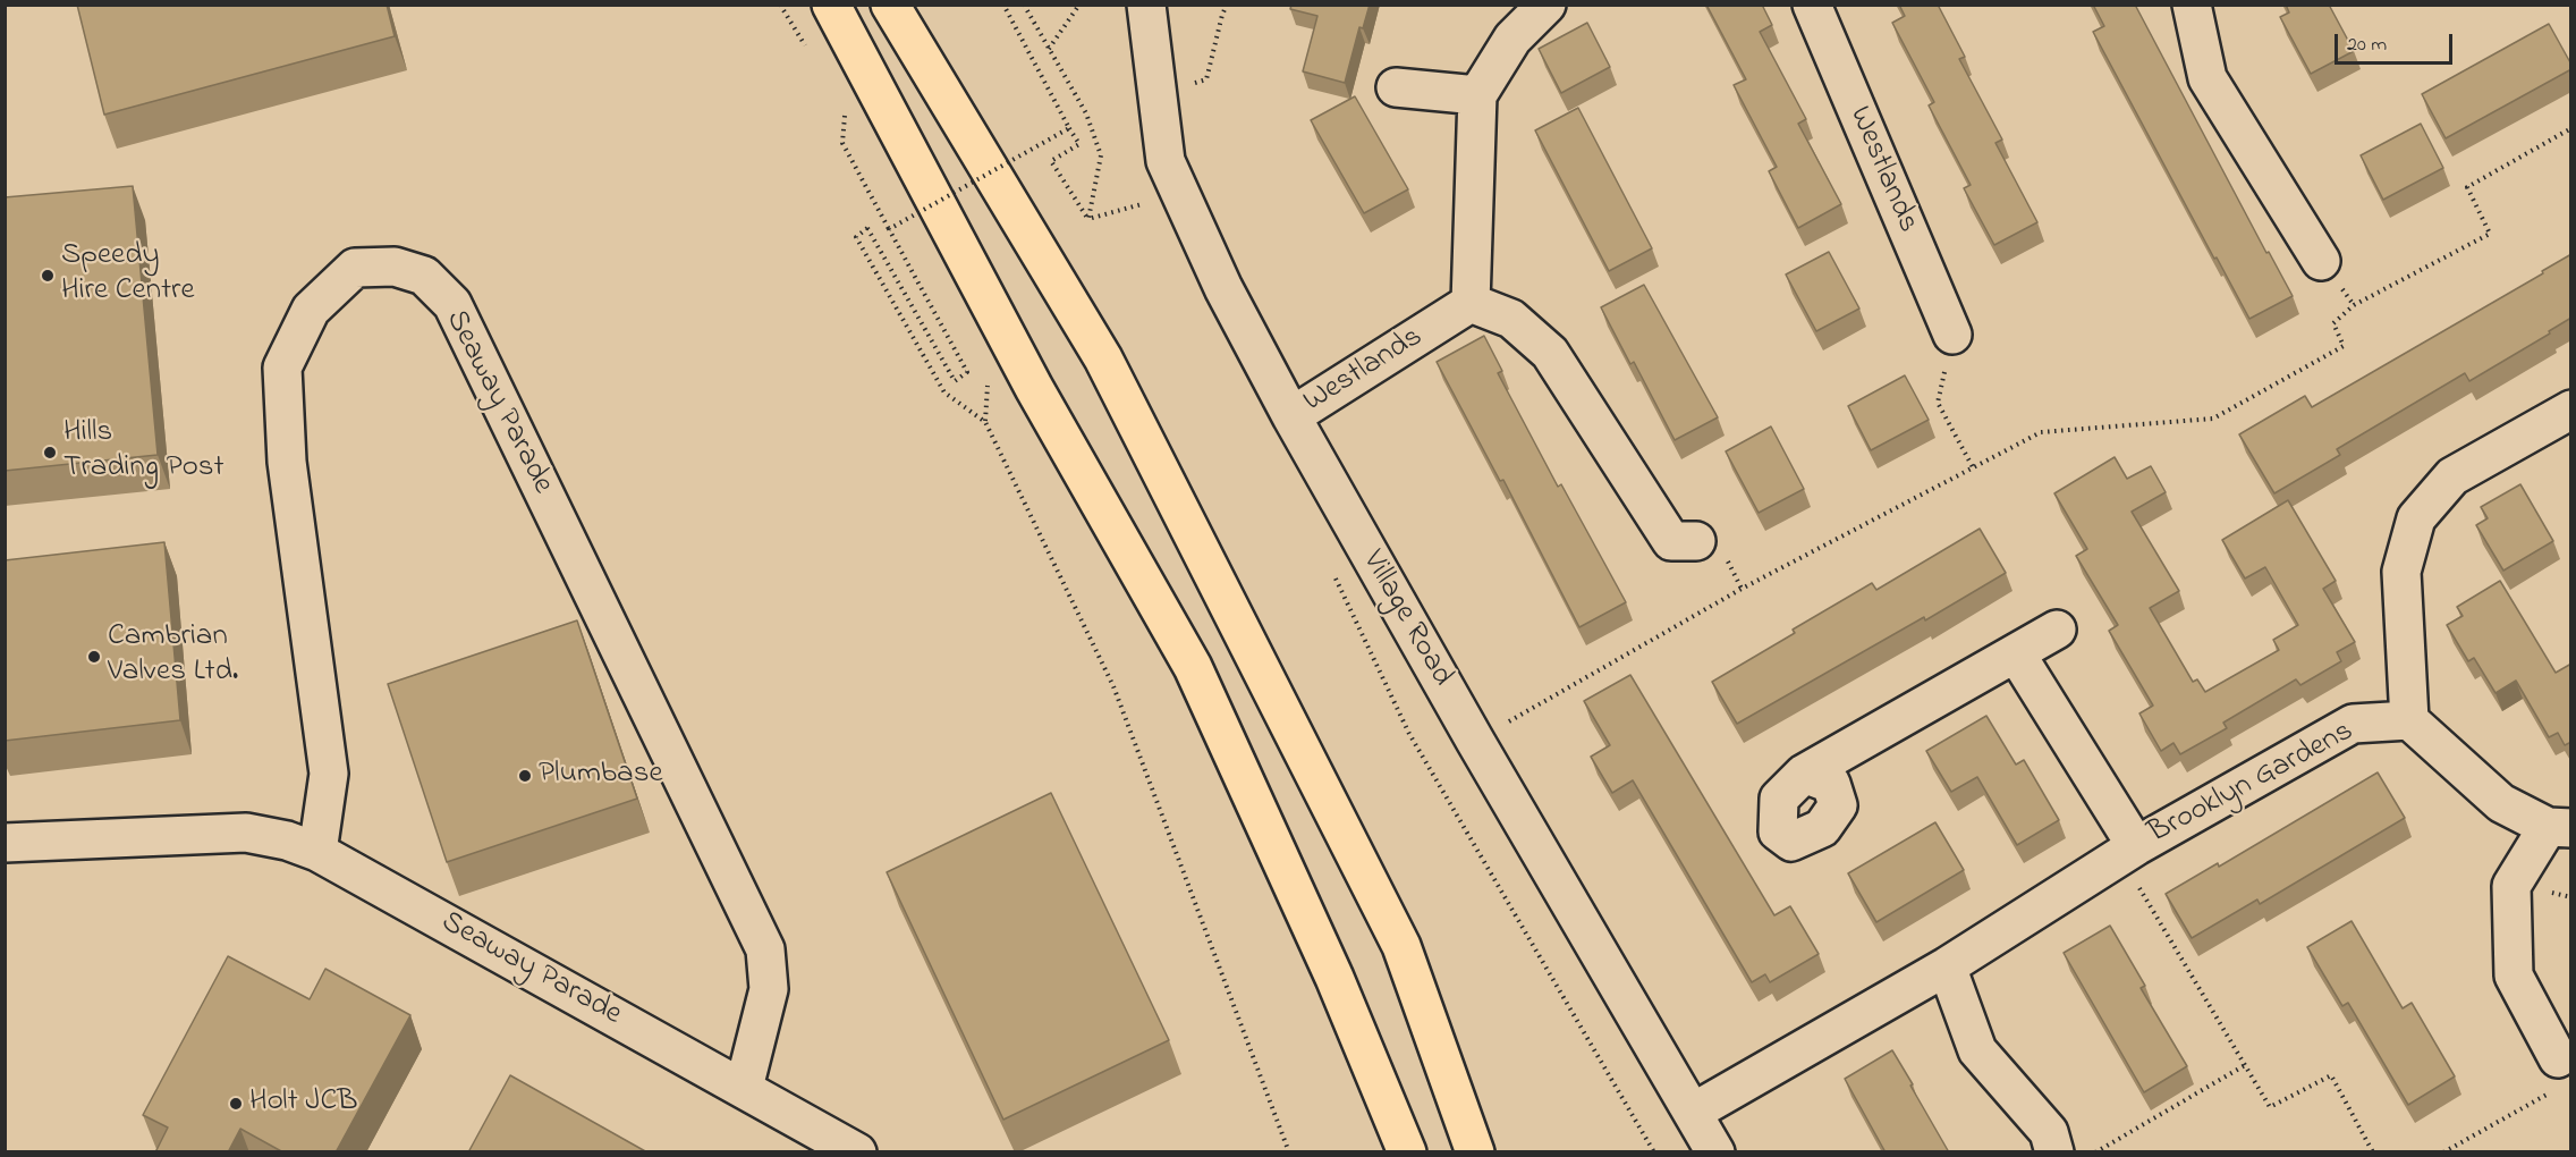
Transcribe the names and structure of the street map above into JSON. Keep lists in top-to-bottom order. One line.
{"streets":{"street":["Westlands","Seaway Parade","Village Road","Brooklyn Gardens"]},"crossings":[["Westlands","Village Road"],["Village Road","Brooklyn Gardens"]],"places":["Speedy Hire Centre","Hills Trading Post","Cambrian Valves Ltd.","Plumbase","Holt JCB"],"scale_bar":"20 m"}
